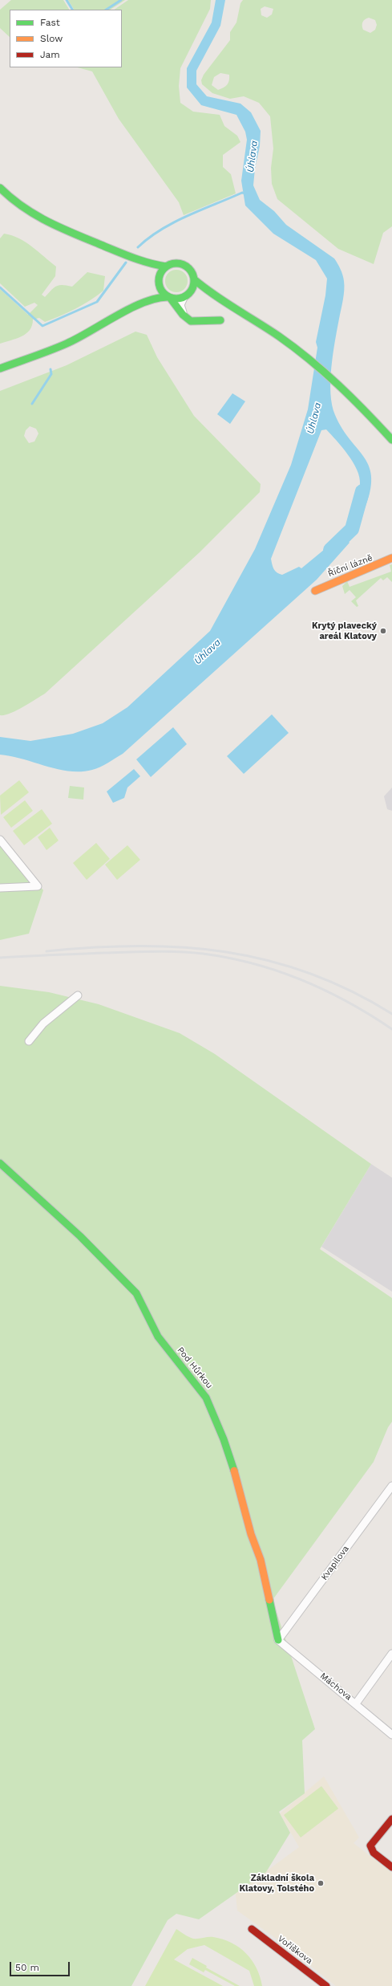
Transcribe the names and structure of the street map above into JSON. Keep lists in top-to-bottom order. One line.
{"streets":{"street":["Říční lázně","Pod Hůrkou","Kvapilova","Máchova","Voříškova"]},"crossings":[["Pod Hůrkou","Kvapilova"],["Pod Hůrkou","Máchova"],["Kvapilova","Máchova"]],"water":["Úhlava"],"places":["Krytý plavecký areál Klatovy","Základní škola Klatovy, Tolstého"],"legend":["Fast","Slow","Jam"],"scale_bar":"50 m"}
